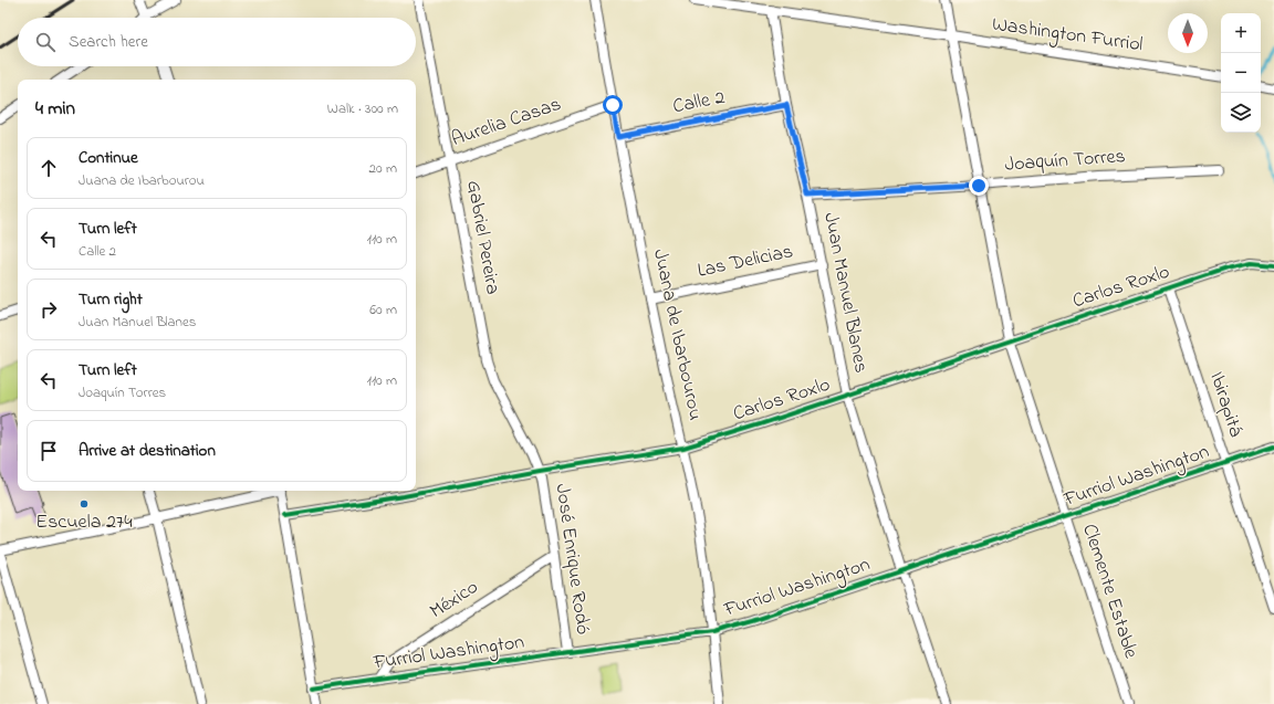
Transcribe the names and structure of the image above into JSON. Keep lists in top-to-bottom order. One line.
{"streets":{"street":["Washington Furriol","Calle 2","Aurelia Casas","Joaquín Torres","Gabriel Pereira","Las Delicias","Carlos Roxlo","Juan Manuel Blanes","Juana de Ibarbourou","Ibirapitá","Furriol Washington","José Enrique Rodó","Clemente Estable","México"]},"crossings":[["Washington Furriol","Juan Manuel Blanes"],["Washington Furriol","Clemente Estable"],["Calle 2","Juan Manuel Blanes"],["Calle 2","Juana de Ibarbourou"],["Aurelia Casas","Gabriel Pereira"],["Aurelia Casas","Juana de Ibarbourou"],["Joaquín Torres","Juan Manuel Blanes"],["Joaquín Torres","Clemente Estable"],["Gabriel Pereira","Carlos Roxlo"],["Gabriel Pereira","José Enrique Rodó"],["Las Delicias","Juan Manuel Blanes"],["Las Delicias","Juana de Ibarbourou"],["Carlos Roxlo","Juan Manuel Blanes"],["Carlos Roxlo","Juana de Ibarbourou"],["Carlos Roxlo","Ibirapitá"],["Carlos Roxlo","José Enrique Rodó"],["Carlos Roxlo","Clemente Estable"],["Juan Manuel Blanes","Furriol Washington"],["Juana de Ibarbourou","Furriol Washington"],["Ibirapitá","Furriol Washington"],["Furriol Washington","José Enrique Rodó"],["Furriol Washington","Clemente Estable"],["Furriol Washington","México"],["José Enrique Rodó","México"]],"places":["Escuela 274"],"north":"bottom","page":{"map_buttons":["+","−"],"search":"Search here","heading":["4 min","Walk · 300 m"],"list":[["Continue","Juana de Ibarbourou","20 m"],["Turn left","Calle 2","110 m"],["Turn right","Juan Manuel Blanes","60 m"],["Turn left","Joaquín Torres","110 m"],"Arrive at destination"]}}
